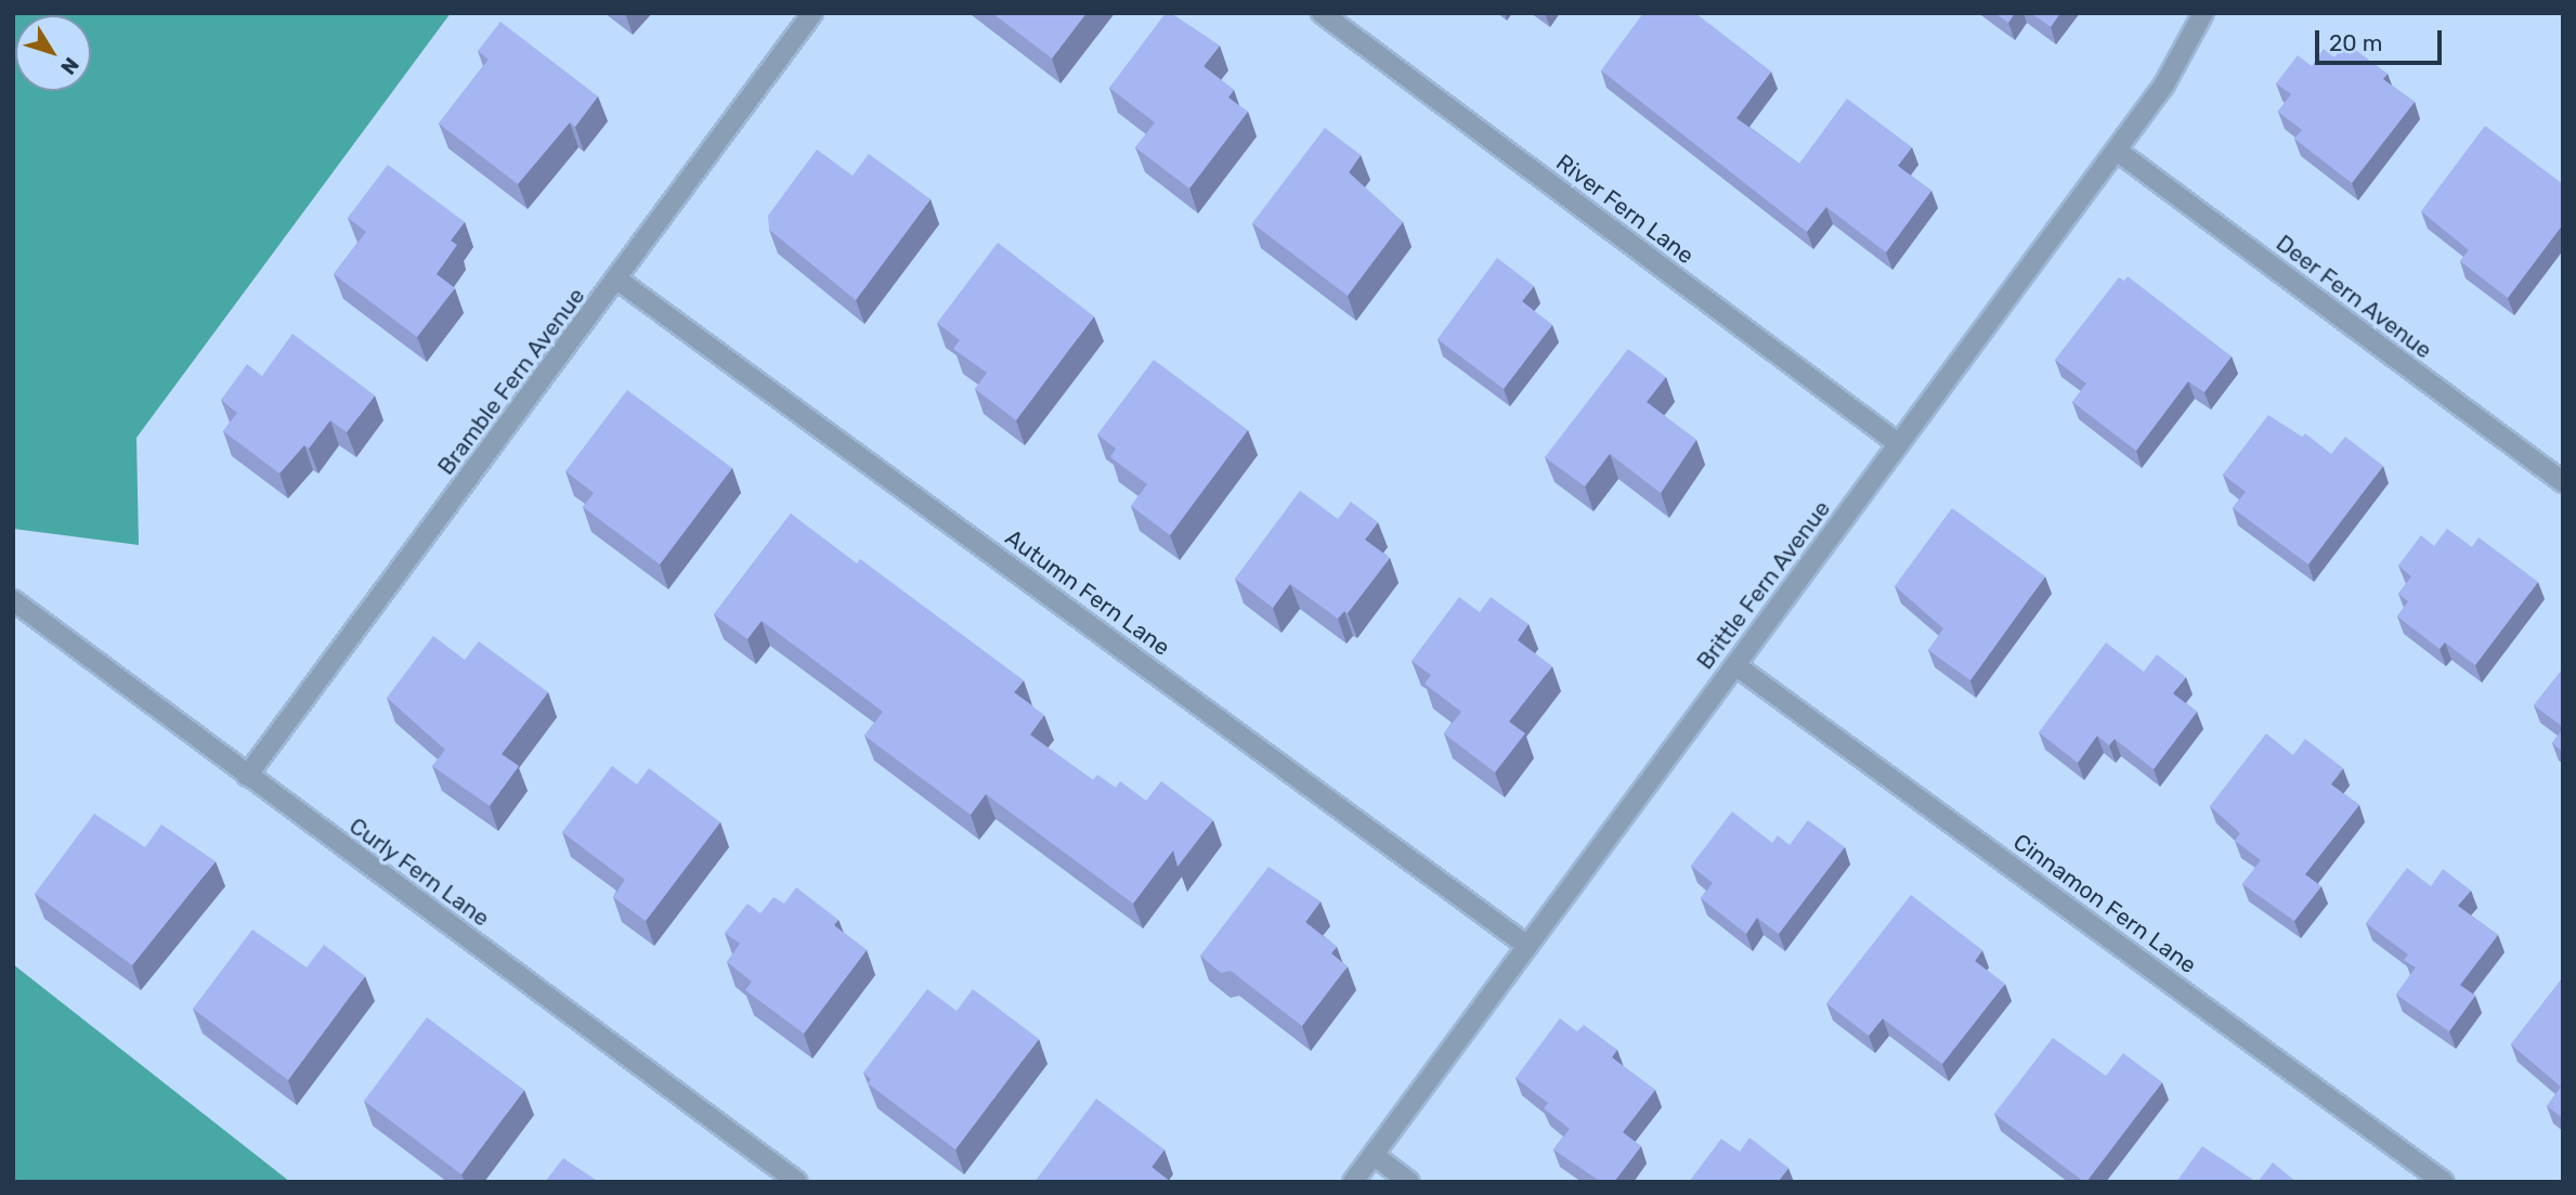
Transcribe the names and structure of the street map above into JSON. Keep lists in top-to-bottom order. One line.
{"streets":{"street":["River Fern Lane","Deer Fern Avenue","Bramble Fern Avenue","Brittle Fern Avenue","Autumn Fern Lane","Curly Fern Lane","Cinnamon Fern Lane"]},"crossings":[["River Fern Lane","Brittle Fern Avenue"],["Deer Fern Avenue","Brittle Fern Avenue"],["Bramble Fern Avenue","Autumn Fern Lane"],["Bramble Fern Avenue","Curly Fern Lane"],["Brittle Fern Avenue","Autumn Fern Lane"],["Brittle Fern Avenue","Cinnamon Fern Lane"]],"scale_bar":"20 m","north":"bottom right"}
